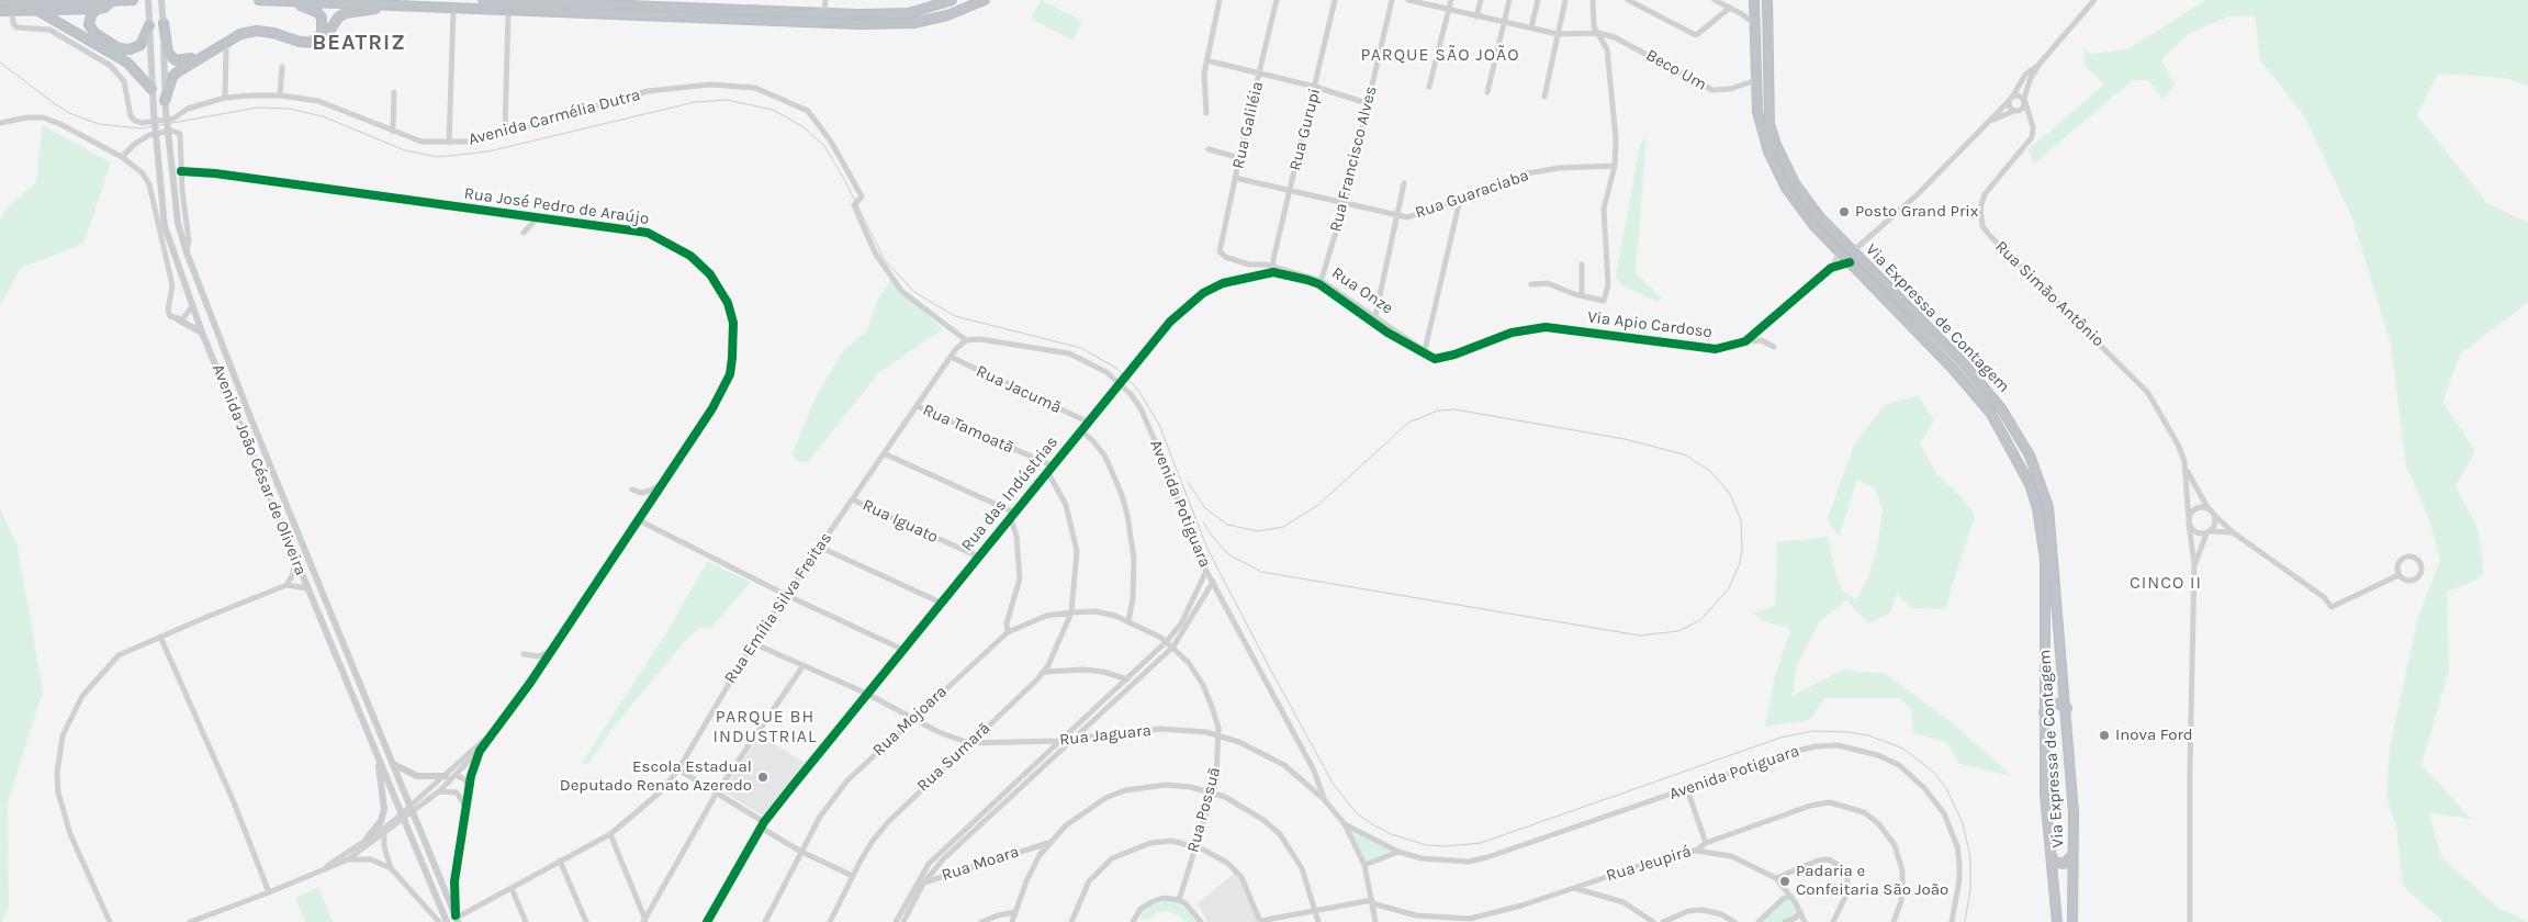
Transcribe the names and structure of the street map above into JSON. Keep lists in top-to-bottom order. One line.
{"streets":{"highway":["Via Expressa de Contagem"],"main road":["Avenida João César de Oliveira"],"street":["Beco Um","Avenida Carmélia Dutra","Rua Galiléia","Rua Gurupi","Rua Francisco Alves","Rua Guaraciaba","Rua José Pedro de Araújo","Rua Simão Antônio","Via Apio Cardoso","Rua Jacumã","Rua Tamoatã","Rua das Indústrias","Avenida Potiguara","Rua Iguato","Rua Emília Silva Freitas","Rua Mojoara","Rua Jaguara","Rua Sumarã","Rua Possuã","Rua Moara","Rua Jeupirá"],"cycle path":["Rua Onze"]},"crossings":[["Beco Um","Via Expressa de Contagem"],["Avenida Carmélia Dutra","Avenida Potiguara"],["Avenida Carmélia Dutra","Rua Emília Silva Freitas"],["Rua Galiléia","Rua Guaraciaba"],["Rua Gurupi","Rua Guaraciaba"],["Rua Gurupi","Rua das Indústrias"],["Rua Francisco Alves","Rua Guaraciaba"],["Rua Francisco Alves","Rua das Indústrias"],["Rua José Pedro de Araújo","Avenida João César de Oliveira"],["Rua José Pedro de Araújo","Rua Emília Silva Freitas"],["Via Expressa de Contagem","Via Apio Cardoso"],["Via Apio Cardoso","Rua das Indústrias"],["Rua Jacumã","Rua das Indústrias"],["Rua Jacumã","Rua Emília Silva Freitas"],["Rua Tamoatã","Rua das Indústrias"],["Rua Tamoatã","Rua Emília Silva Freitas"],["Avenida João César de Oliveira","Rua Emília Silva Freitas"],["Rua das Indústrias","Rua Iguato"],["Rua das Indústrias","Rua Jaguara"],["Avenida Potiguara","Rua Emília Silva Freitas"],["Avenida Potiguara","Rua Jaguara"],["Rua Iguato","Rua Emília Silva Freitas"],["Rua Emília Silva Freitas","Rua Jaguara"],["Rua Mojoara","Rua Jaguara"],["Rua Mojoara","Rua Possuã"],["Rua Jaguara","Rua Sumarã"],["Rua Jaguara","Rua Possuã"],["Rua Jaguara","Rua Jeupirá"]],"districts":["BEATRIZ","PARQUE SÃO JOÃO","CINCO II","PARQUE BH INDUSTRIAL"],"places":["Posto Grand Prix","Inova Ford","Escola Estadual Deputado Renato Azeredo","Padaria e Confeitaria São João"]}
